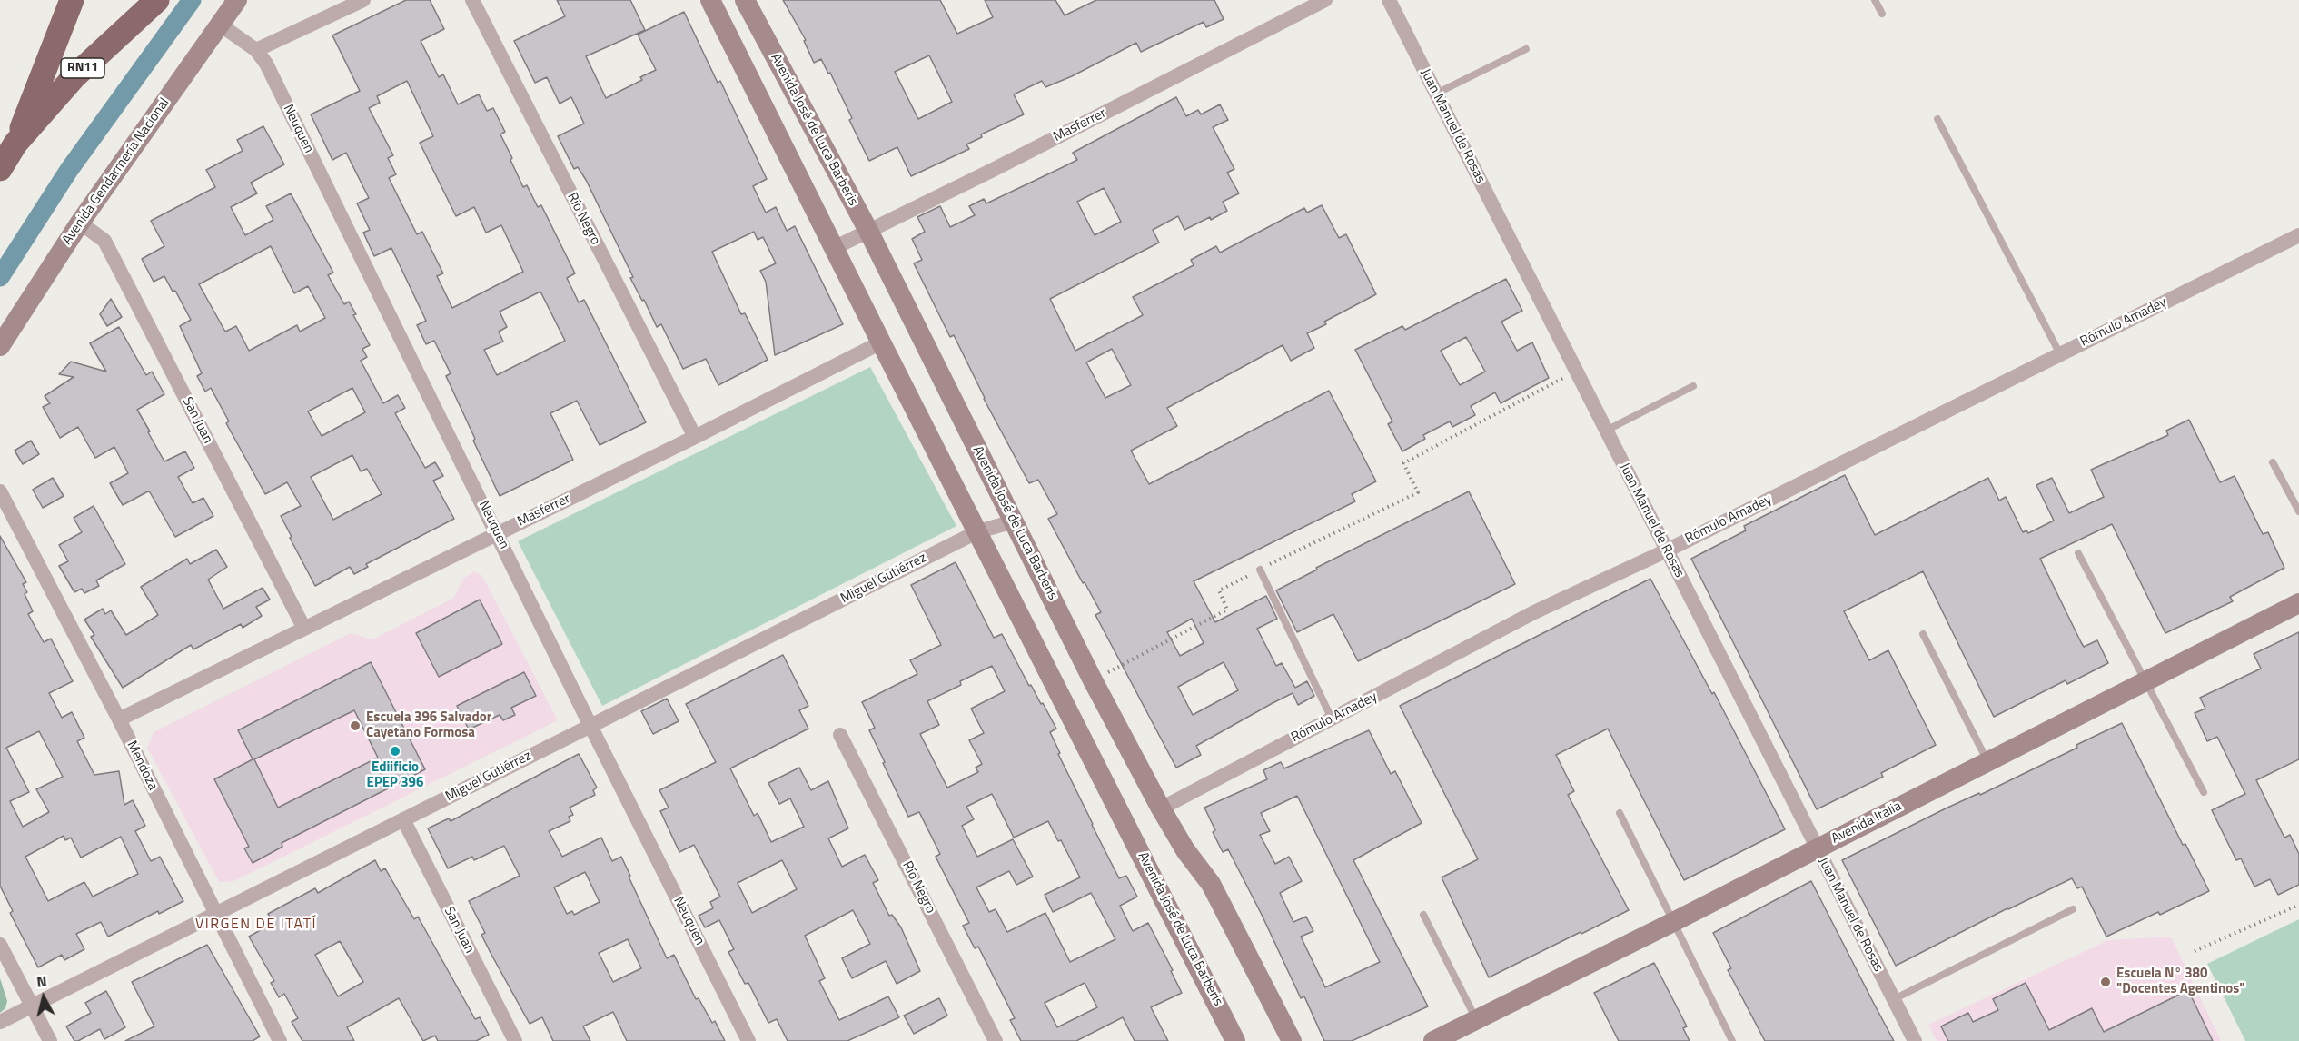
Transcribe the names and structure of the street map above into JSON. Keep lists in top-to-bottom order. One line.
{"streets":{"highway":["RN11"],"main road":["Avenida José de Luca Barberis","Avenida Gendarmería Nacional","Avenida Italia"],"street":["Masferrer","Juan Manuel de Rosas","Neuquen","Río Negro","Rómulo Amadey","San Juan","Miguel Gutiérrez","Mendoza"]},"crossings":[["Masferrer","Neuquen"],["Masferrer","Avenida José de Luca Barberis"],["Masferrer","Río Negro"],["Masferrer","San Juan"],["Masferrer","Mendoza"],["Juan Manuel de Rosas","Rómulo Amadey"],["Juan Manuel de Rosas","Avenida Italia"],["Neuquen","Avenida Gendarmería Nacional"],["Neuquen","Miguel Gutiérrez"],["Avenida José de Luca Barberis","Rómulo Amadey"],["Avenida José de Luca Barberis","Miguel Gutiérrez"],["Avenida Gendarmería Nacional","San Juan"],["San Juan","Miguel Gutiérrez"],["Miguel Gutiérrez","Mendoza"]],"districts":["VIRGEN DE ITATÍ"],"places":["Escuela 396 Salvador Cayetano Formosa","Ediificio EPEP 396","Escuela N° 380 \"Docentes Agentinos\""],"north":"top"}
